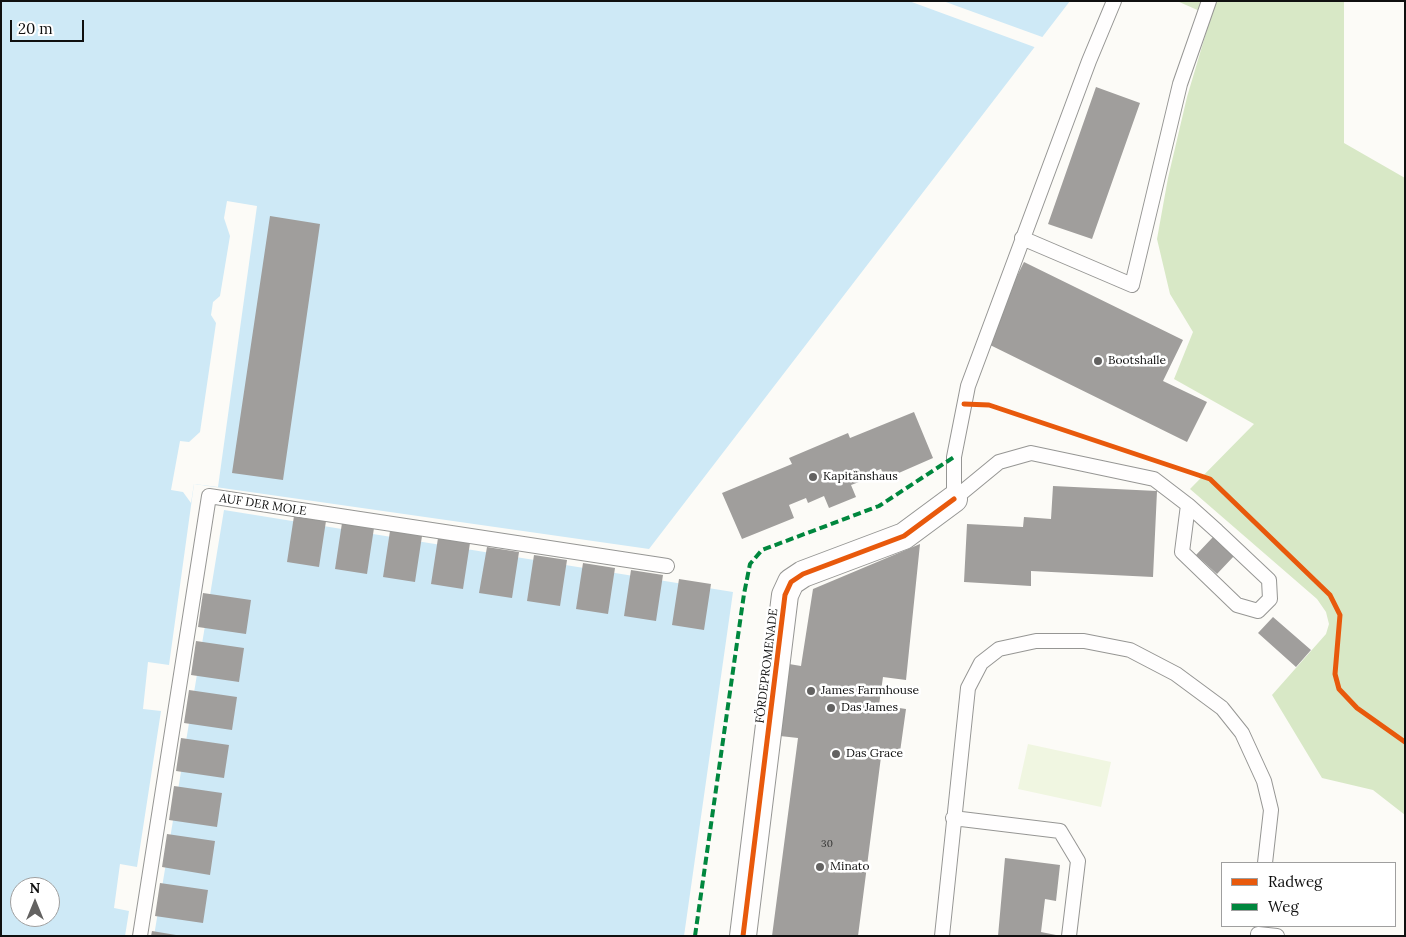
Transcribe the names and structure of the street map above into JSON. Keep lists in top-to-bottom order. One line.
{"streets":{"street":["FÖRDEPROMENADE"],"lane":["AUF DER MOLE"]},"places":["Bootshalle","Kapitänshaus","James Farmhouse","Das James","Das Grace","Minato"],"house_numbers":["30"],"legend":["Radweg","Weg"],"scale_bar":"20 m","north":"top"}
